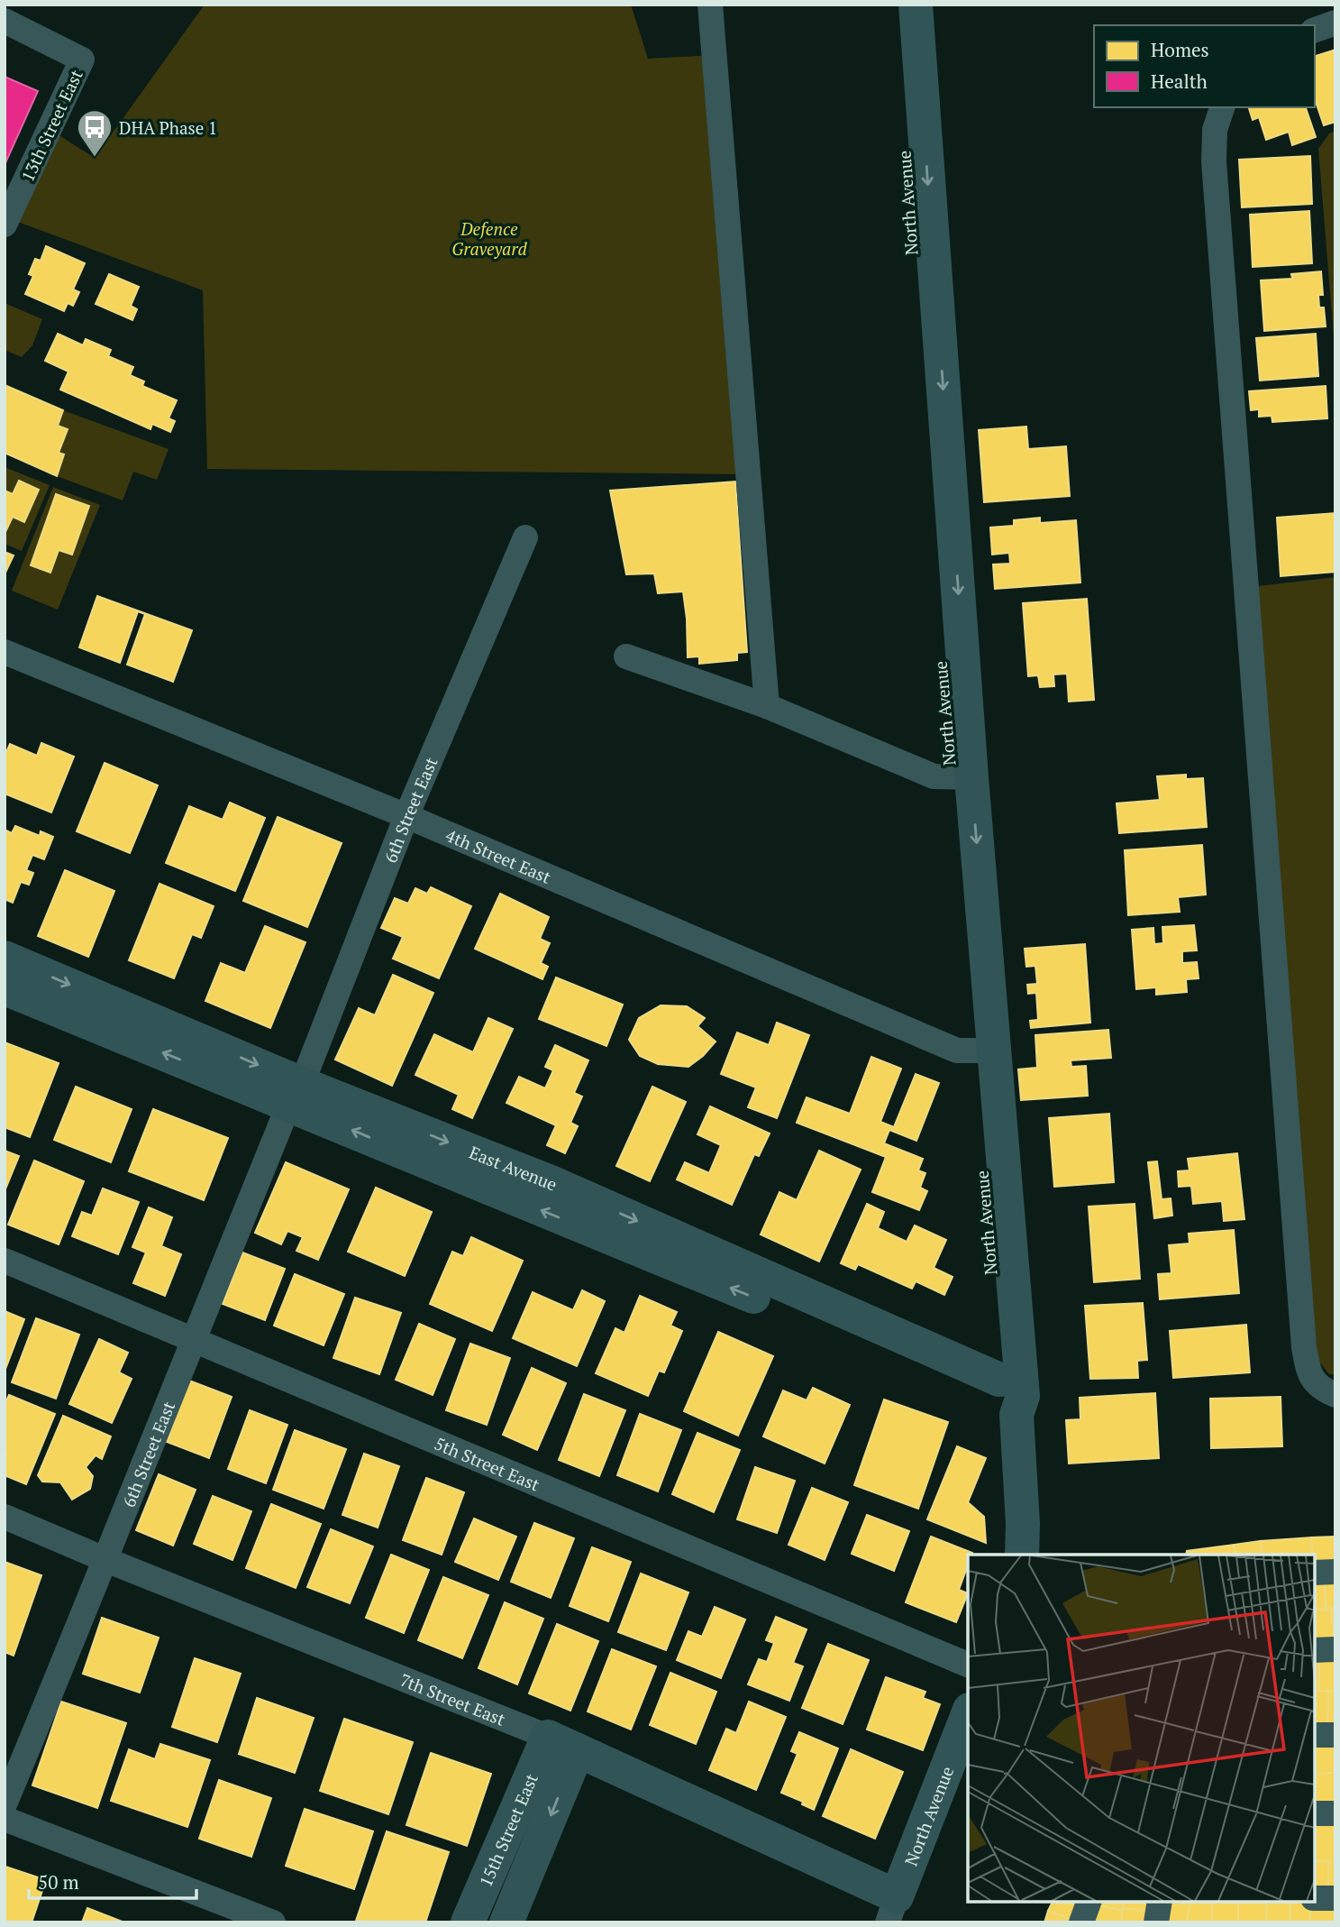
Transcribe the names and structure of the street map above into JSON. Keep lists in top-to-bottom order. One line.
{"streets":{"street":["13th Street East","North Avenue","6th Street East","4th Street East","East Avenue","5th Street East","7th Street East","15th Street East"]},"crossings":[["North Avenue","4th Street East"],["North Avenue","East Avenue"],["North Avenue","7th Street East"],["6th Street East","4th Street East"],["6th Street East","East Avenue"],["6th Street East","5th Street East"],["6th Street East","7th Street East"],["7th Street East","15th Street East"]],"parks":["Defence Graveyard"],"places":{"bus stop":["DHA Phase 1"]},"legend":["Homes","Health"],"scale_bar":"50 m"}
